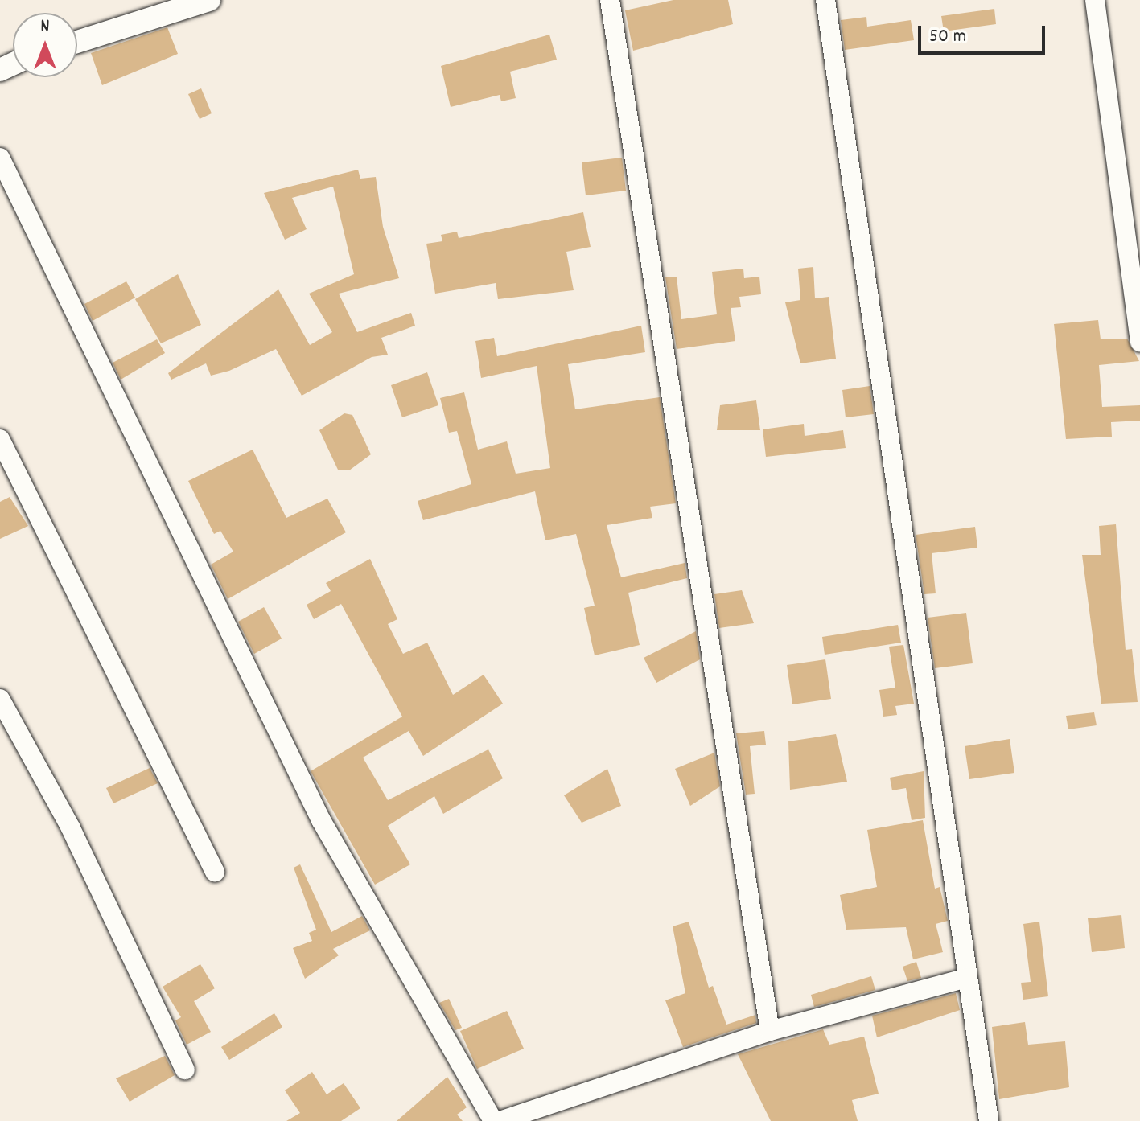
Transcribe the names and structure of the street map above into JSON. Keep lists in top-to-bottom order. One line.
{"scale_bar":"50 m","north":"top"}
